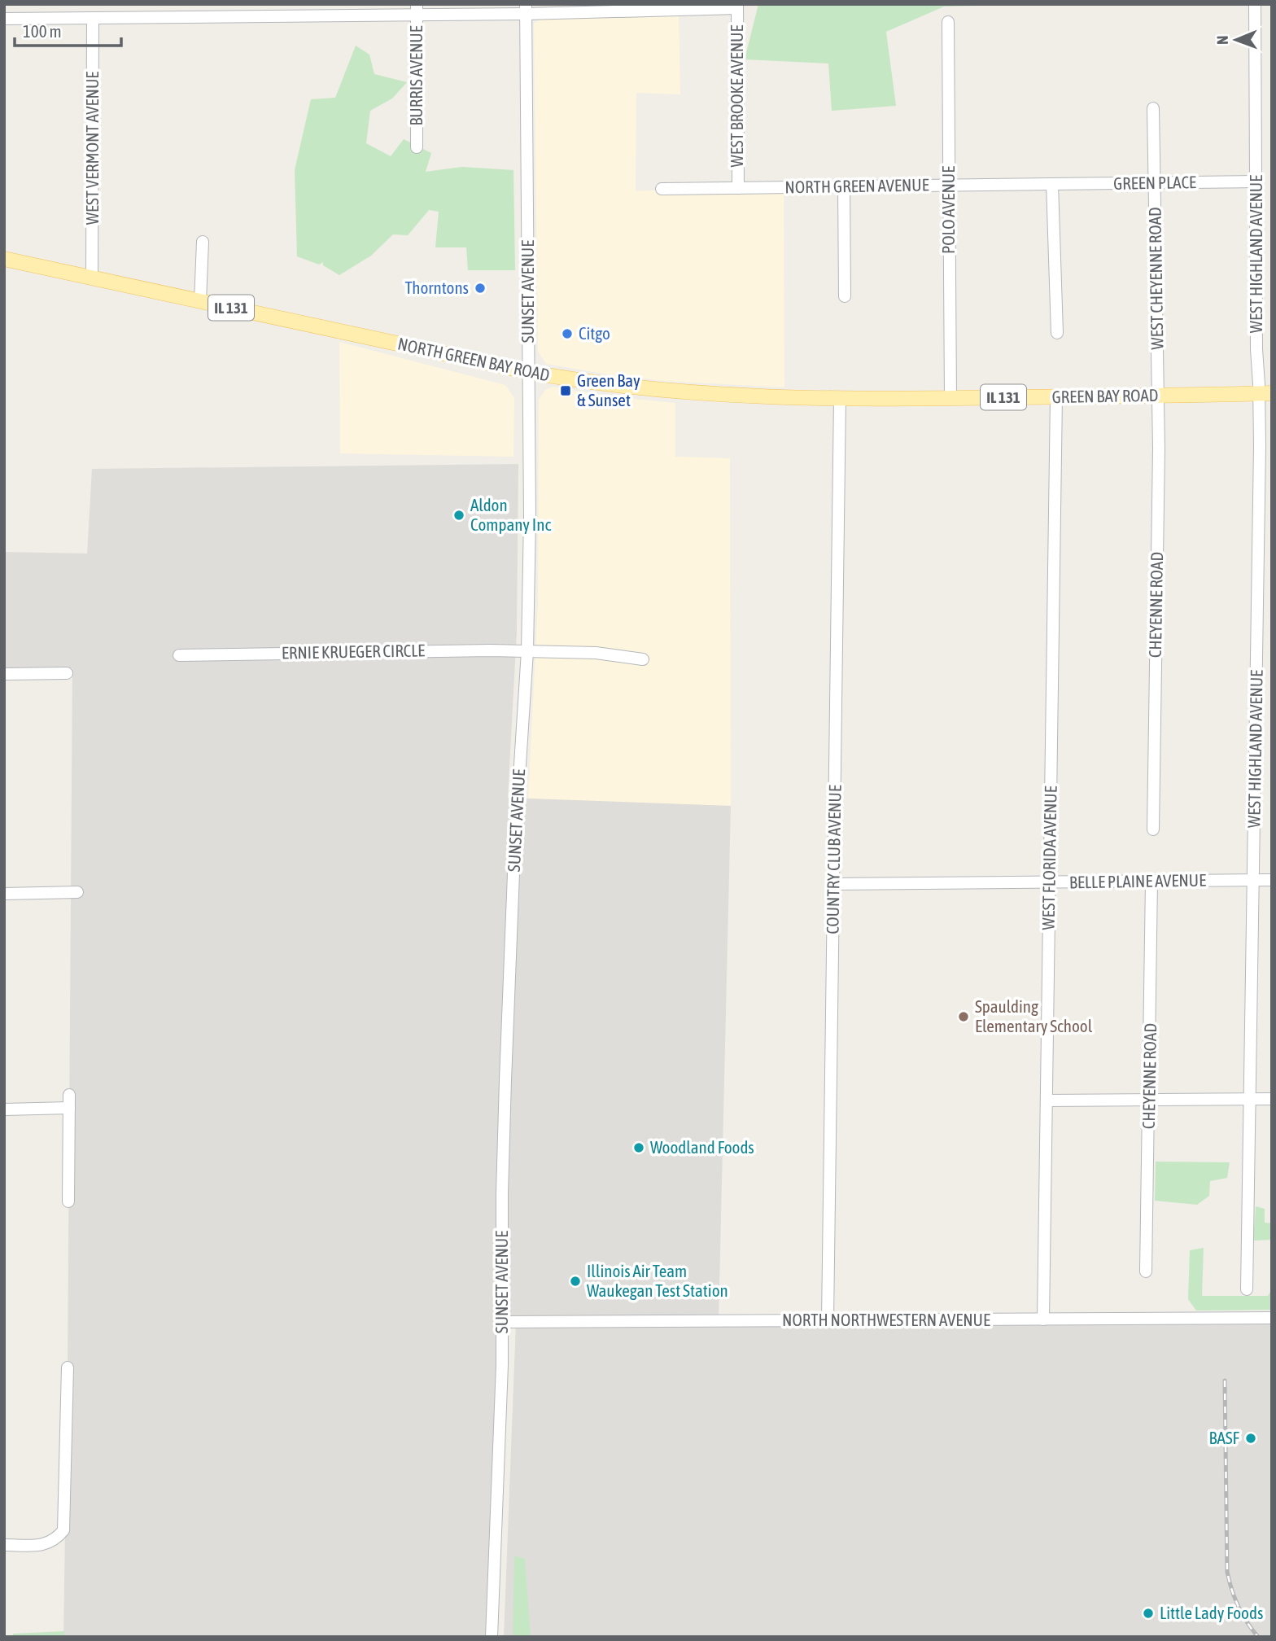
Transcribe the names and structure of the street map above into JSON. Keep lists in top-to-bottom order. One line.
{"streets":{"main road":["IL 131","NORTH GREEN BAY ROAD","GREEN BAY ROAD"],"street":["BURRIS AVENUE","WEST BROOKE AVENUE","WEST VERMONT AVENUE","GREEN PLACE","NORTH GREEN AVENUE","POLO AVENUE","WEST HIGHLAND AVENUE","WEST CHEYENNE ROAD","SUNSET AVENUE","CHEYENNE ROAD","ERNIE KRUEGER CIRCLE","WEST FLORIDA AVENUE","COUNTRY CLUB AVENUE","BELLE PLAINE AVENUE","NORTH NORTHWESTERN AVENUE"]},"crossings":[["WEST BROOKE AVENUE","NORTH GREEN AVENUE"],["WEST VERMONT AVENUE","NORTH GREEN BAY ROAD"],["GREEN PLACE","NORTH GREEN AVENUE"],["GREEN PLACE","WEST HIGHLAND AVENUE"],["GREEN PLACE","WEST CHEYENNE ROAD"],["NORTH GREEN AVENUE","POLO AVENUE"],["POLO AVENUE","NORTH GREEN BAY ROAD"],["POLO AVENUE","GREEN BAY ROAD"],["WEST HIGHLAND AVENUE","GREEN BAY ROAD"],["WEST HIGHLAND AVENUE","BELLE PLAINE AVENUE"],["WEST CHEYENNE ROAD","GREEN BAY ROAD"],["WEST CHEYENNE ROAD","CHEYENNE ROAD"],["SUNSET AVENUE","NORTH GREEN BAY ROAD"],["SUNSET AVENUE","ERNIE KRUEGER CIRCLE"],["SUNSET AVENUE","NORTH NORTHWESTERN AVENUE"],["NORTH GREEN BAY ROAD","GREEN BAY ROAD"],["NORTH GREEN BAY ROAD","COUNTRY CLUB AVENUE"],["GREEN BAY ROAD","WEST FLORIDA AVENUE"],["CHEYENNE ROAD","BELLE PLAINE AVENUE"],["WEST FLORIDA AVENUE","BELLE PLAINE AVENUE"],["WEST FLORIDA AVENUE","NORTH NORTHWESTERN AVENUE"],["COUNTRY CLUB AVENUE","BELLE PLAINE AVENUE"],["COUNTRY CLUB AVENUE","NORTH NORTHWESTERN AVENUE"]],"places":{"other":["Thorntons","Citgo","Aldon Company Inc","Spaulding Elementary School","Woodland Foods","Illinois Air Team Waukegan Test Station","BASF","Little Lady Foods"],"transit":["Green Bay & Sunset"]},"scale_bar":"100 m","north":"left"}
